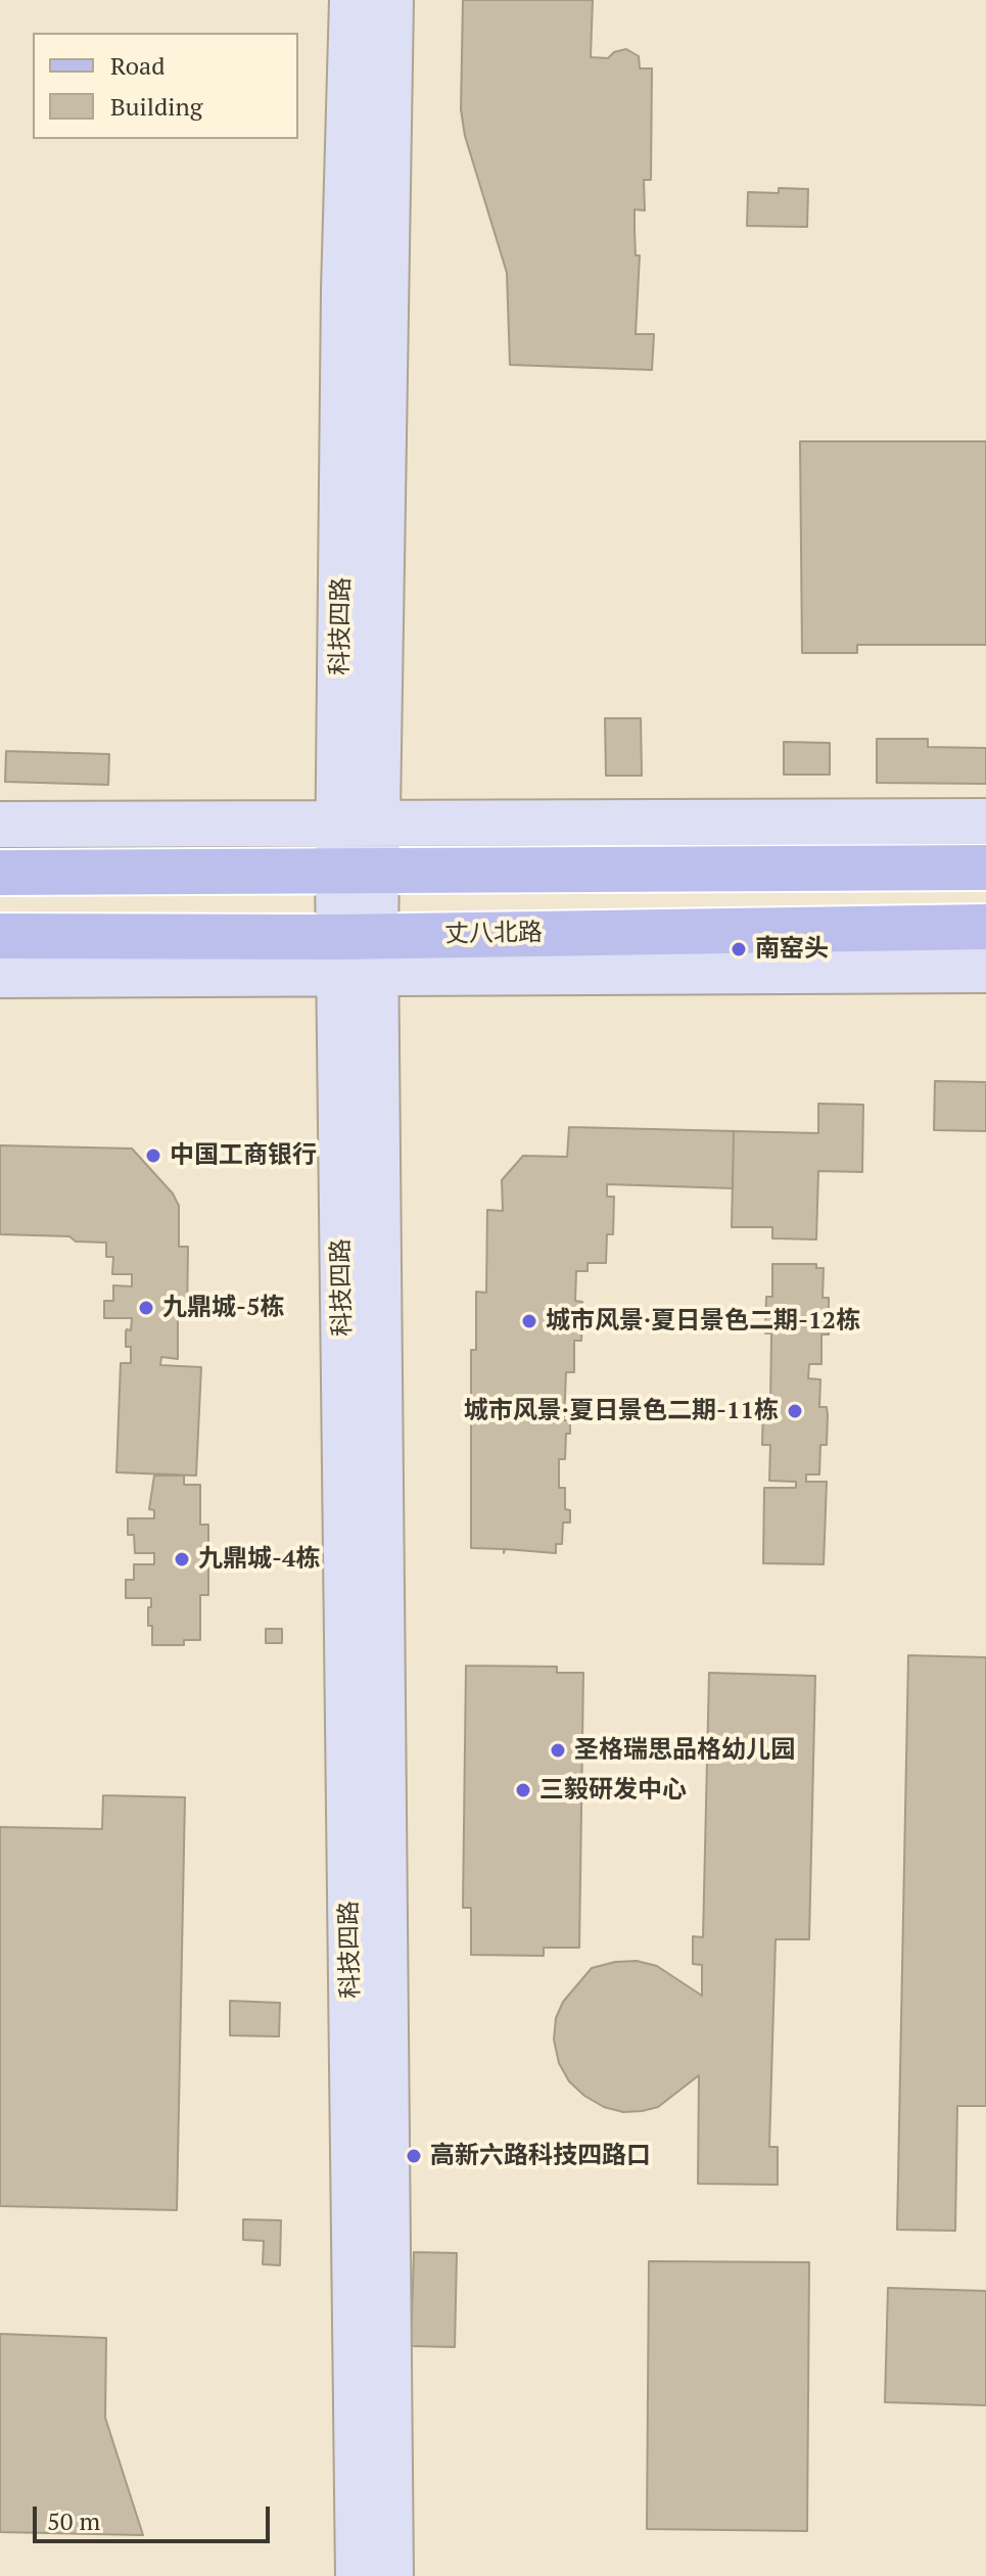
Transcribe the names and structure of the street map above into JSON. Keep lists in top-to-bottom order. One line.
{"streets":{"main road":["丈八北路"],"street":["科技四路"]},"crossings":[["科技四路","丈八北路"]],"places":["南窑头","中国工商银行","九鼎城-5栋","城市风景·夏日景色二期-12栋","城市风景·夏日景色二期-11栋","九鼎城-4栋","圣格瑞思品格幼儿园","三毅研发中心","高新六路科技四路口"],"legend":["Road","Building"],"scale_bar":"50 m"}
